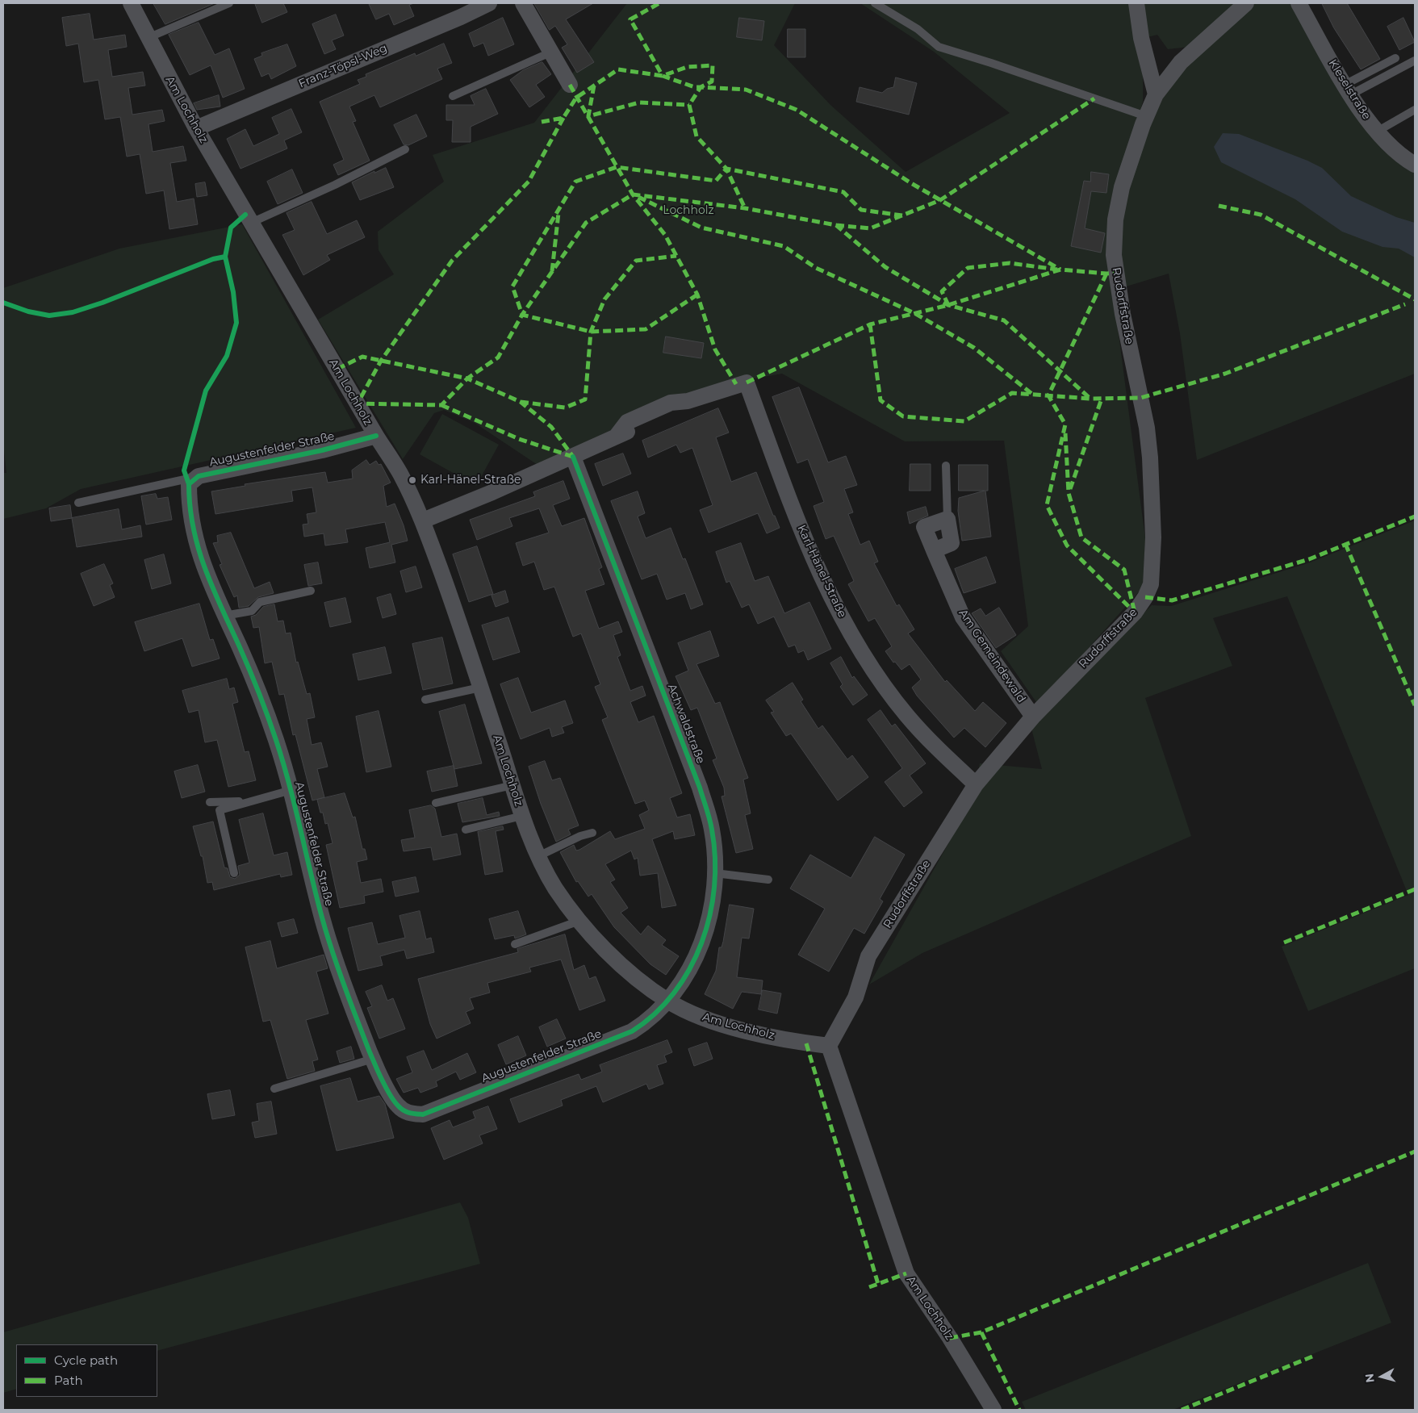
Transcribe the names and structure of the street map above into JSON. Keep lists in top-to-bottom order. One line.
{"streets":{"street":["Franz-Töpsl-Weg","Kleselstraße","Am Lochholz","Rudorffstraße","Augustenfelder Straße","Karl-Hänel-Straße","Am Gemeindewald","Achwaldstraße"]},"crossings":[["Franz-Töpsl-Weg","Am Lochholz"],["Am Lochholz","Rudorffstraße"],["Am Lochholz","Augustenfelder Straße"],["Am Lochholz","Karl-Hänel-Straße"],["Am Lochholz","Achwaldstraße"],["Rudorffstraße","Karl-Hänel-Straße"],["Rudorffstraße","Am Gemeindewald"],["Augustenfelder Straße","Achwaldstraße"],["Karl-Hänel-Straße","Achwaldstraße"]],"parks":["Lochholz"],"places":["Karl-Hänel-Straße"],"legend":["Cycle path","Path"],"north":"left"}
